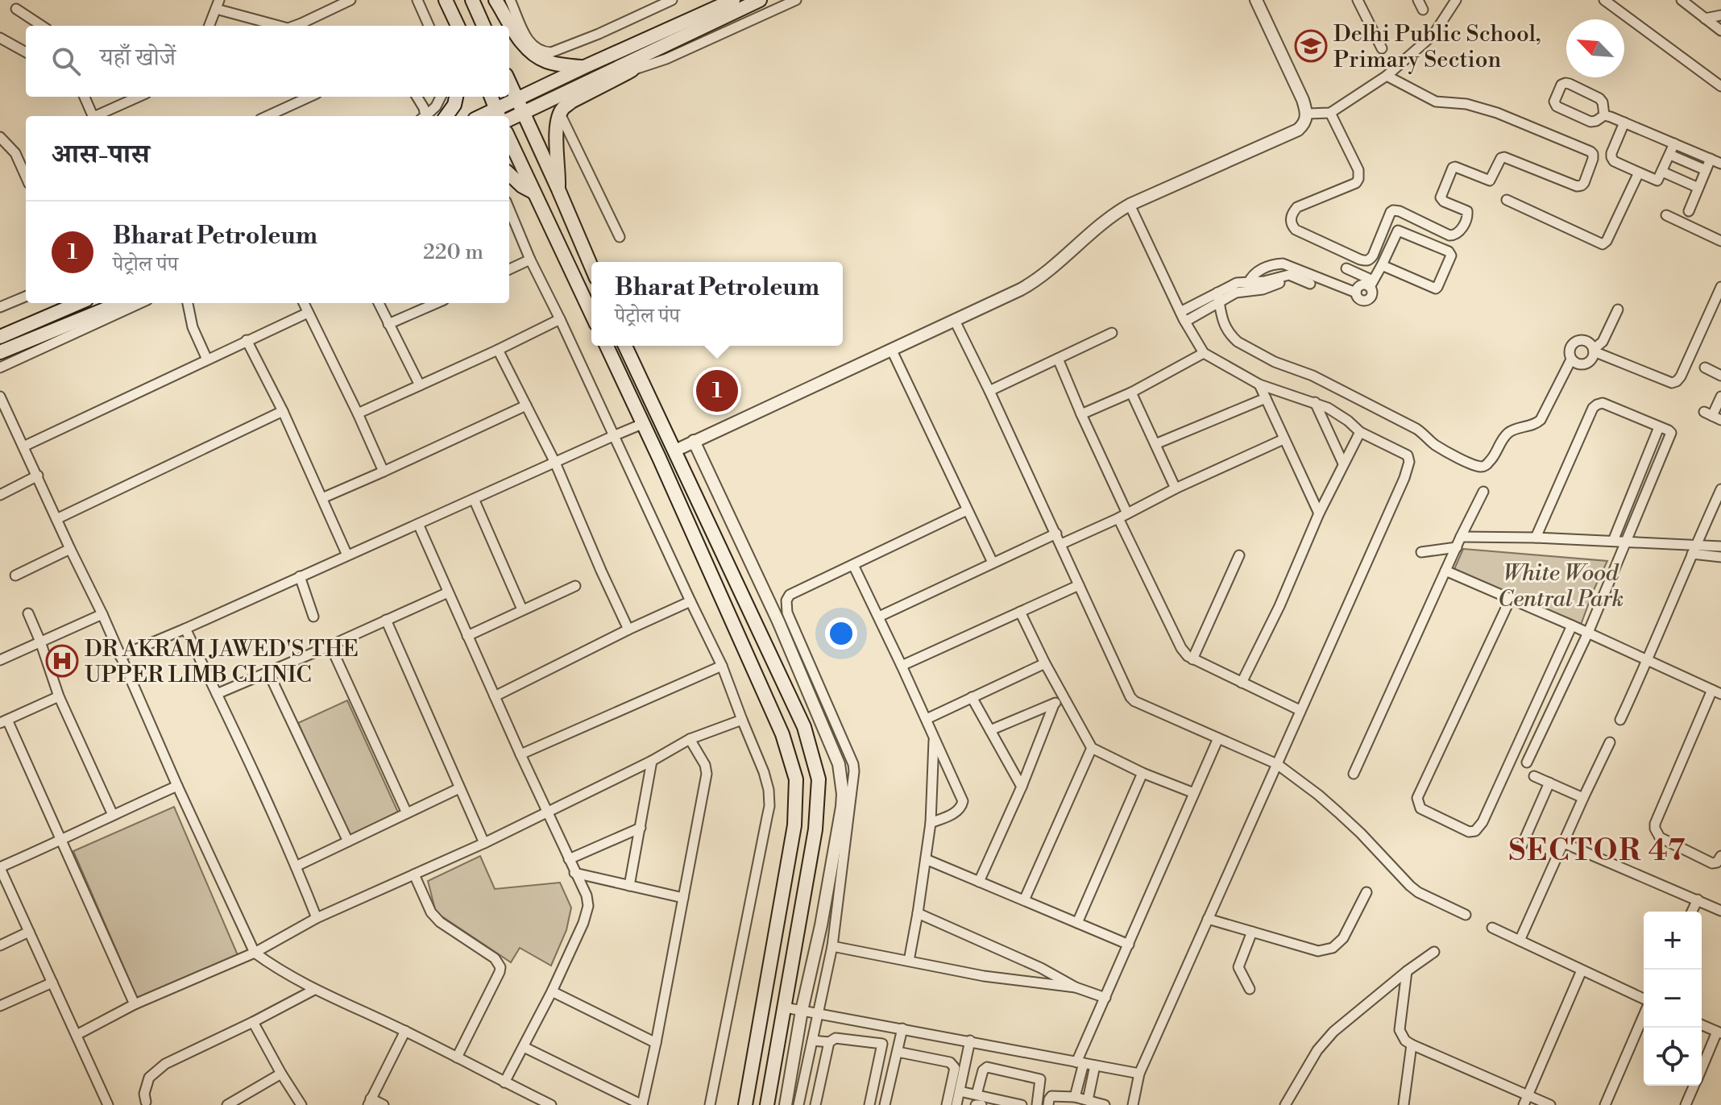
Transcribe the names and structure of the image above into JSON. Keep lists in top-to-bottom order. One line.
{"districts":["SECTOR 47"],"parks":["White Wood Central Park"],"places":{"school or university":["Delhi Public School, Primary Section"],"hospital":["DR AKRAM JAWED'S THE UPPER LIMB CLINIC"]},"north":"top left","page":{"search":"यहाँ खोजें","heading":"आस-पास","list":[{"mark":"1","name":"Bharat Petroleum","note":"पेट्रोल पंप","value":"220 m"}],"popup":["Bharat Petroleum","पेट्रोल पंप"],"pins":"1","map_buttons":["+","−"]}}
